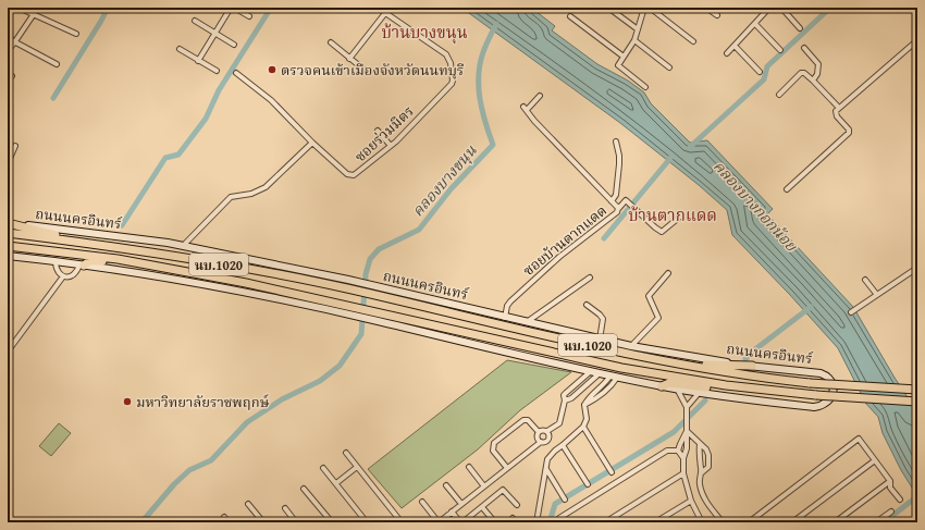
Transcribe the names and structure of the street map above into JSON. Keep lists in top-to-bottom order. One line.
{"streets":{"main road":["ถนนนครอินทร์","นบ.1020"],"street":["ซอยร่วมมิตร","ซอยบ้านตากแดด"]},"crossings":[["ถนนนครอินทร์","ซอยบ้านตากแดด"]],"districts":["บ้านบางขนุน","บ้านตากแดด"],"water":["คลองบางขนุน","คลองบางกอกน้อย"],"places":["ตรวจคนเข้าเมืองจังหวัดนนทบุรี","มหาวิทยาลัยราชพฤกษ์"]}
